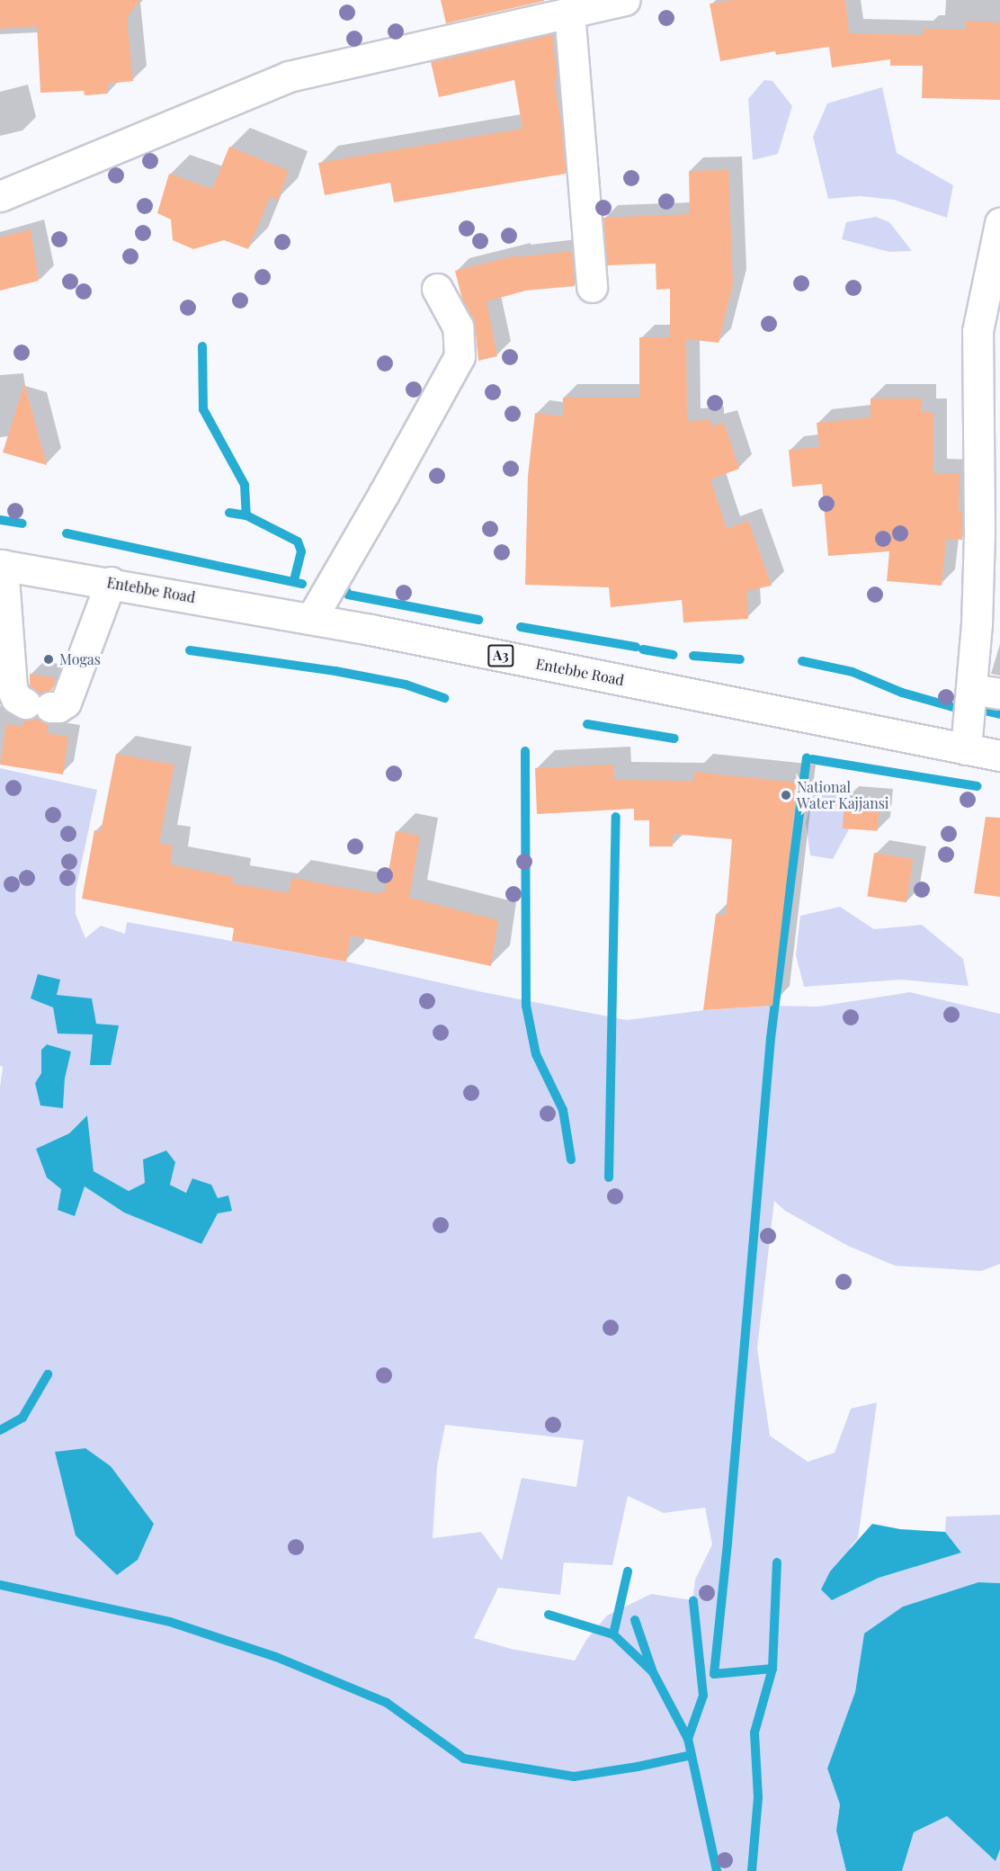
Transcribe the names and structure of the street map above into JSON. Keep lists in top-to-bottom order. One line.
{"streets":{"street":["Entebbe Road","A3"]},"places":["Mogas","National Water Kajjansi"]}
